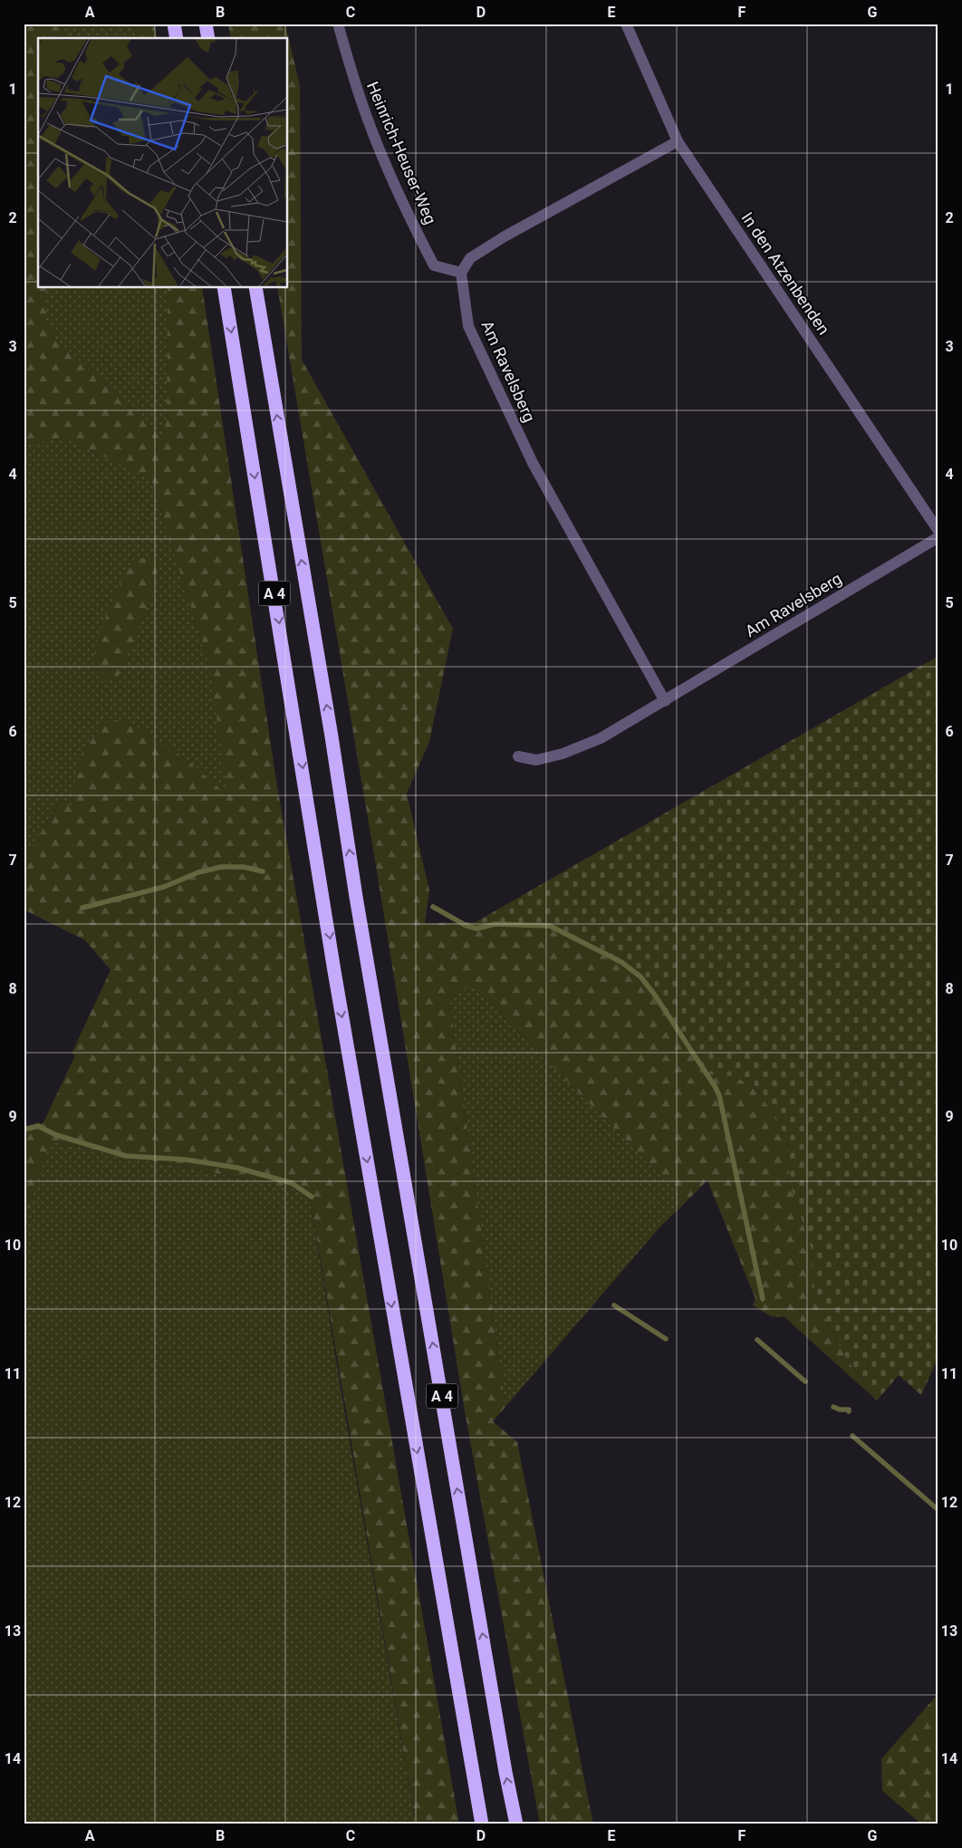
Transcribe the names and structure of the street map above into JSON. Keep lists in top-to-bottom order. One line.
{"streets":{"highway":["A 4"],"street":["Heinrich-Heuser-Weg","In den Atzenbenden","Am Ravelsberg"]},"crossings":[["Heinrich-Heuser-Weg","Am Ravelsberg"]],"grid":{"columns":["A","B","C","D","E","F","G"],"rows":["1","2","3","4","5","6","7","8","9","10","11","12","13","14"]}}
